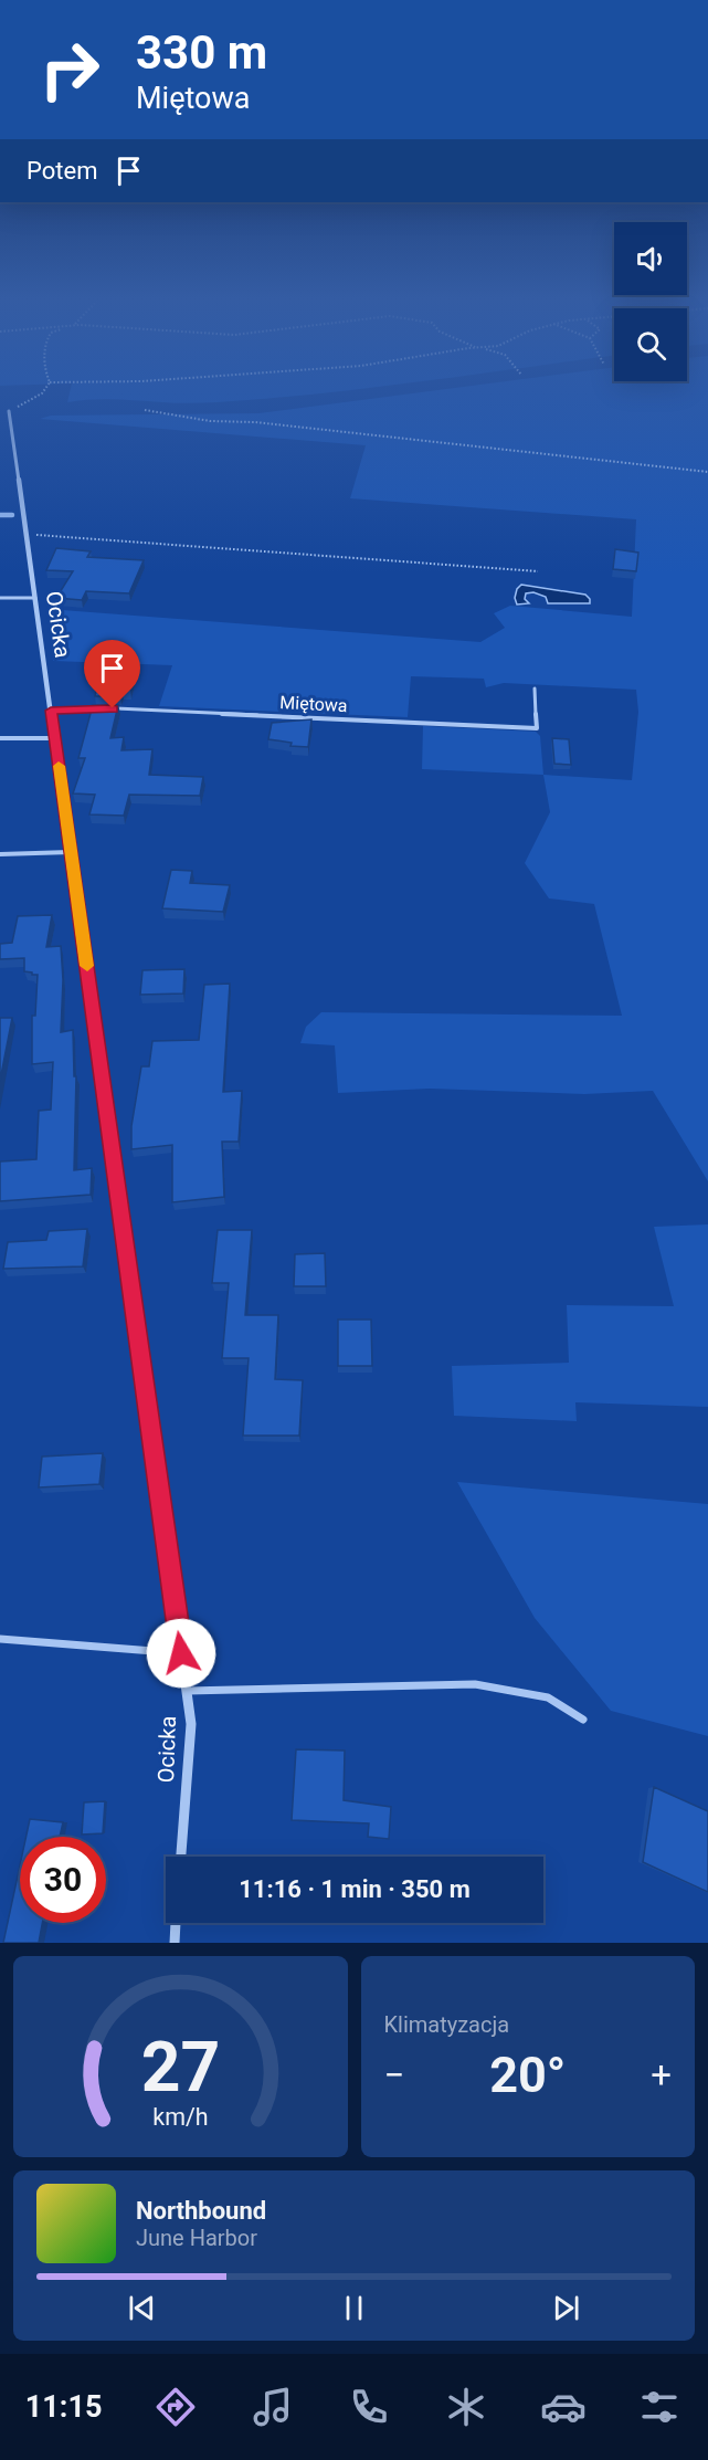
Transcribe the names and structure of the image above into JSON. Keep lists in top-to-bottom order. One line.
{"streets":{"street":["Ocicka"],"lane":["Miętowa"]},"page":{"turn":["330 m","Miętowa"],"then":"Potem","limit":"30","trip":"11:16 · 1 min · 350 m","tile":"Klimatyzacja","heat":["−","20°","+"],"song":["Northbound","June Harbor"],"tabs":"11:15","gauge":["27","km/h"]}}
